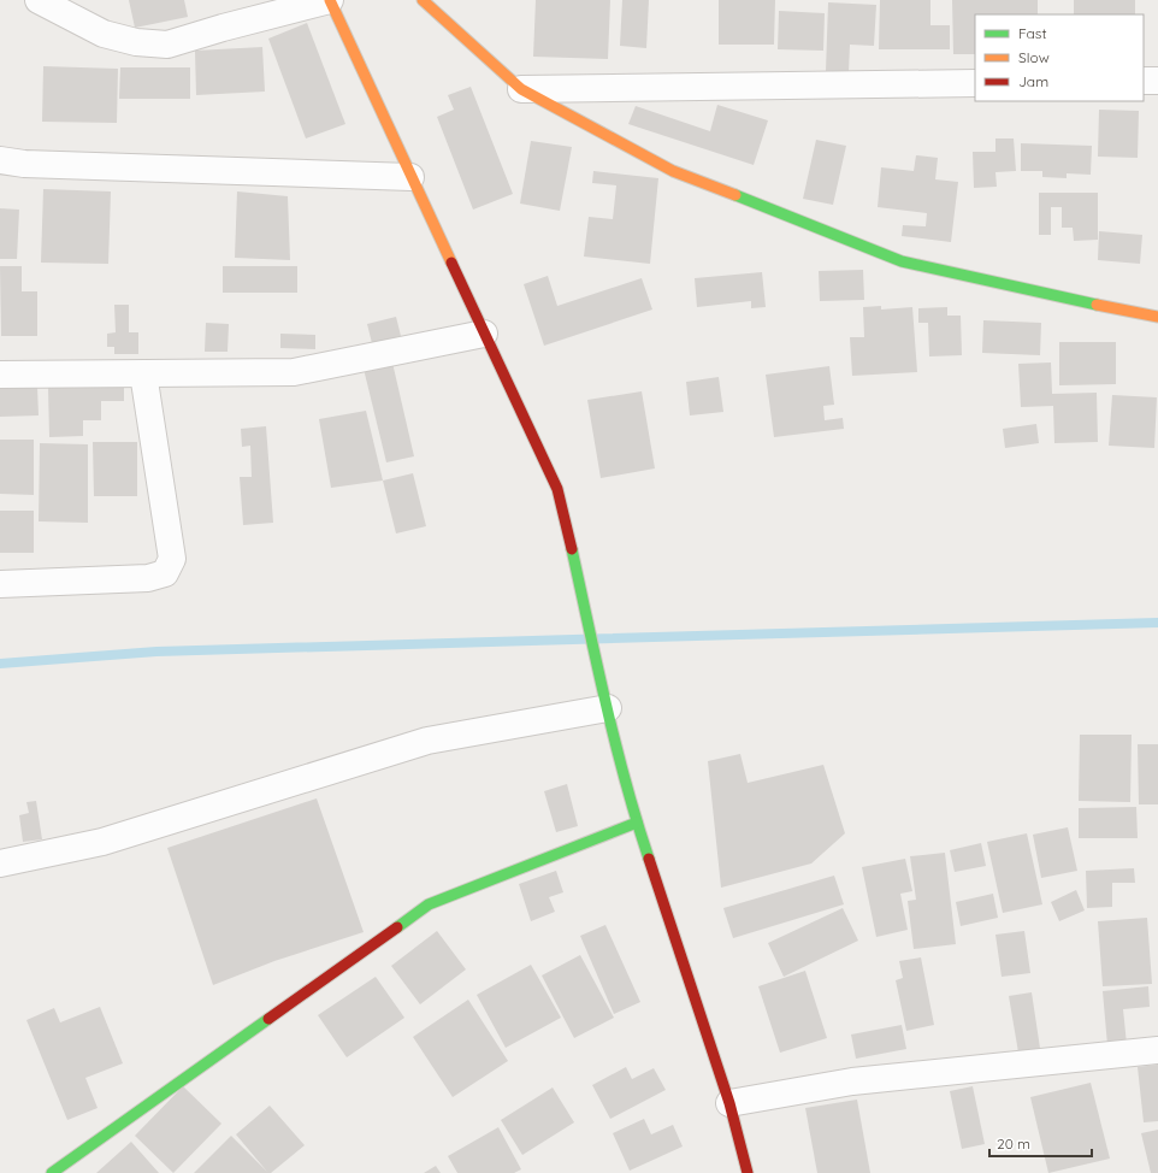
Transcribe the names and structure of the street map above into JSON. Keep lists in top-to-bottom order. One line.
{"legend":["Fast","Slow","Jam"],"scale_bar":"20 m"}
